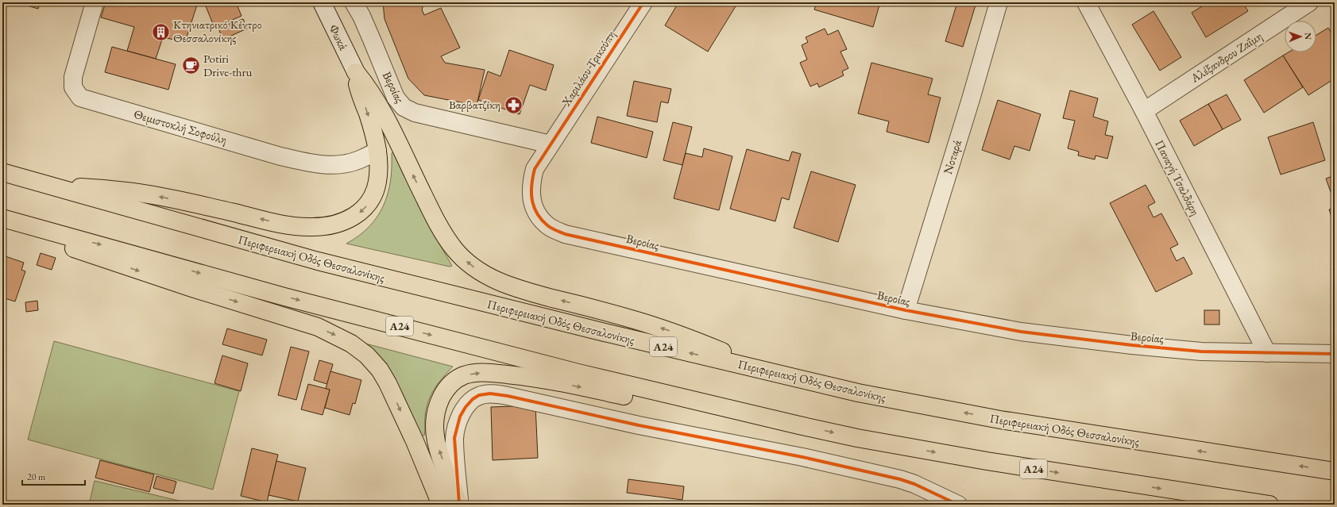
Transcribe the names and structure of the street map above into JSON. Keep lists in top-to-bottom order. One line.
{"streets":{"highway":["Περιφερειακή Οδός Θεσσαλονίκης","Α24"],"street":["Φωκά","Αλέξανδρου Ζαΐμη","Χαριλάου Τρικούπη","Βεροίας","Θεμιστοκλή Σοφούλη","Νοταρά","Παναγή Τσαλδάρη"]},"crossings":[["Αλέξανδρου Ζαΐμη","Παναγή Τσαλδάρη"],["Χαριλάου Τρικούπη","Βεροίας"],["Βεροίας","Νοταρά"],["Βεροίας","Παναγή Τσαλδάρη"]],"places":{"building":["Κτηνιατρικό Κέντρο Θεσσαλονίκης"],"cafe":["Potiri Drive-thru"],"pharmacy":["Βαρβατζίκη"]},"scale_bar":"20 m","north":"right"}
